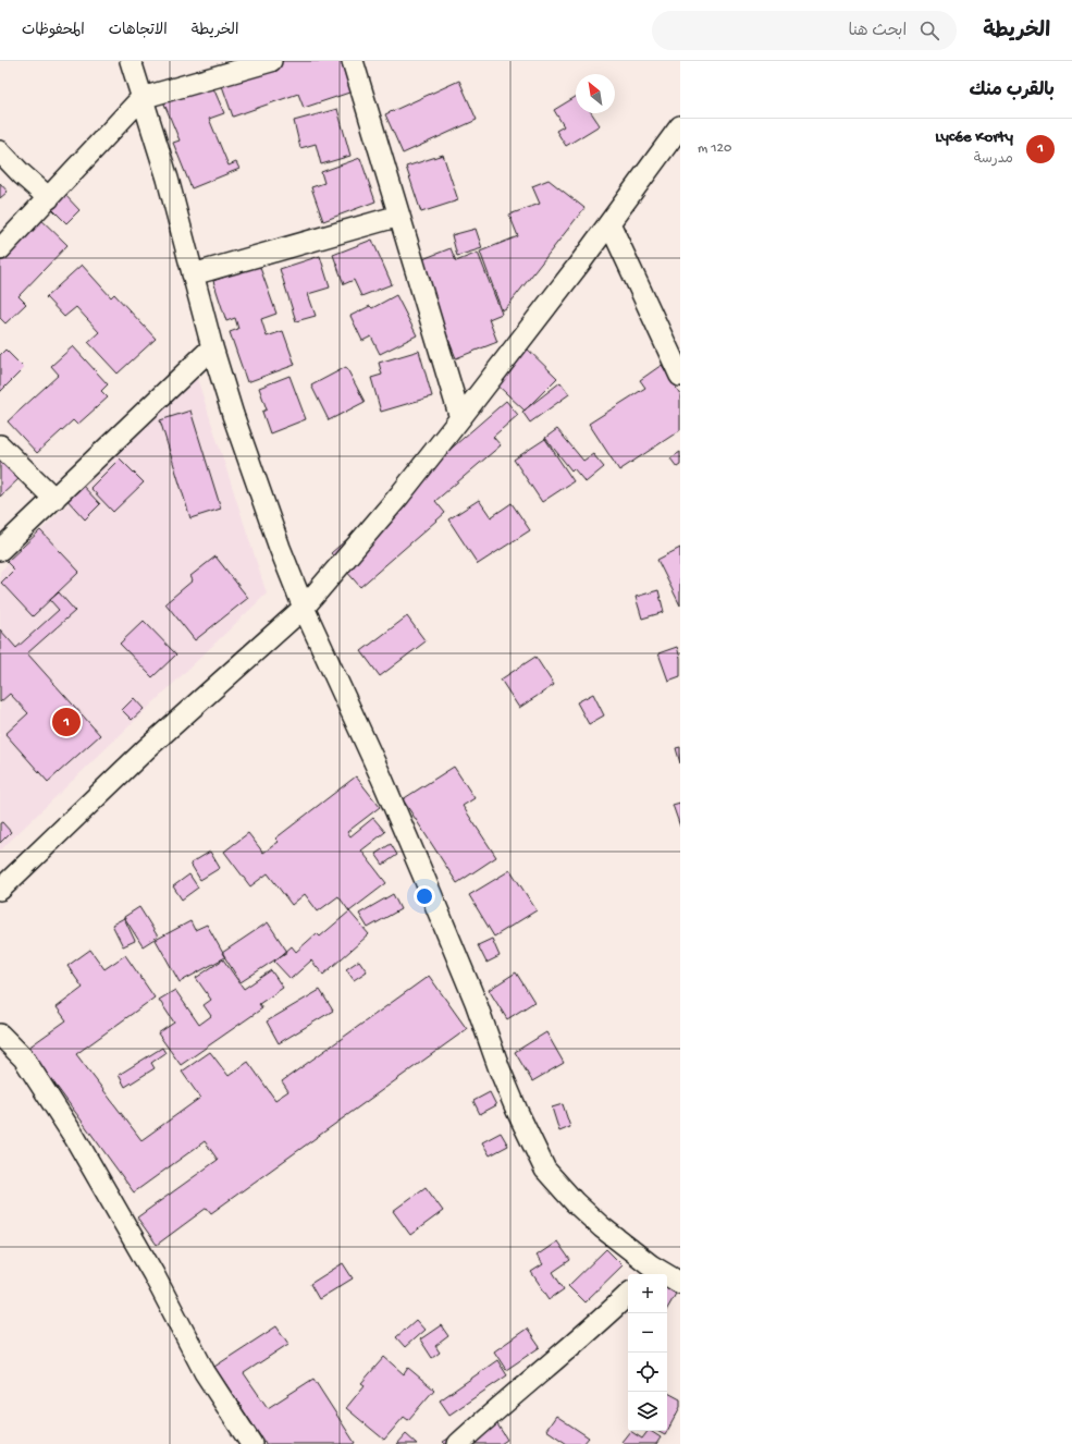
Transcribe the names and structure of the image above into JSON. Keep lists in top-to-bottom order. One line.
{"north":"top left","page":{"header":"الخريطة","search":"ابحث هنا","nav":["الخريطة","الاتجاهات","المحفوظات"],"heading":"بالقرب منك","list":[{"mark":"1","name":"Lycée Korty","note":"مدرسة","value":"120 m"}],"pins":"1","map_buttons":["+","−"]}}
